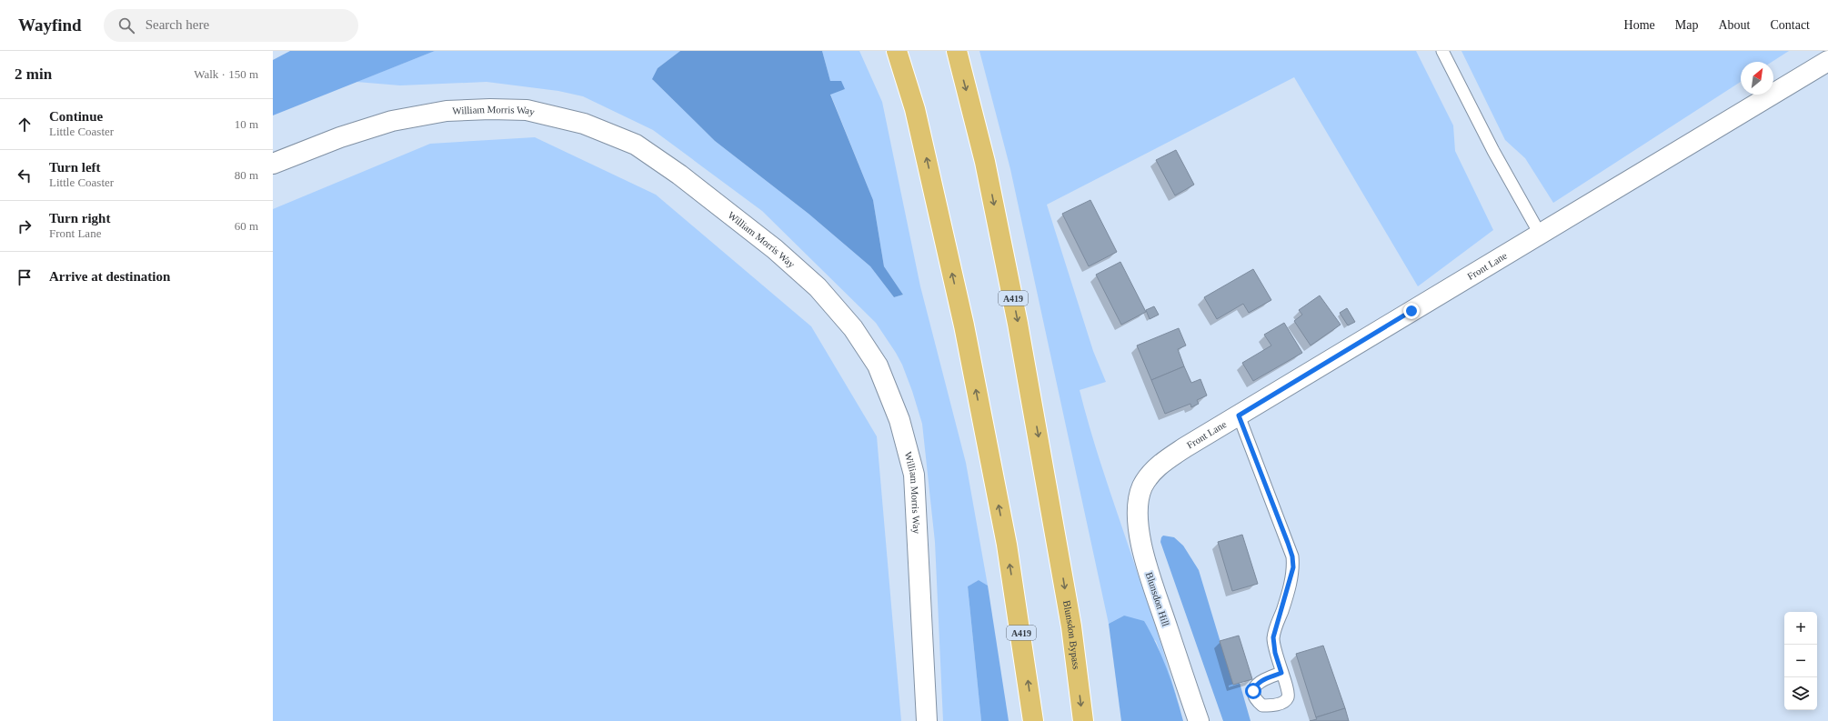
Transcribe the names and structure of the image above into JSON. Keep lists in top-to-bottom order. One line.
{"streets":{"highway":["A419","Blunsdon Bypass"],"street":["William Morris Way","Front Lane","Blunsdon Hill"]},"crossings":[["Front Lane","Blunsdon Hill"]],"north":"top right","page":{"header":"Wayfind","search":"Search here","nav":["Home","Map","About","Contact"],"heading":["2 min","Walk · 150 m"],"list":[["Continue","Little Coaster","10 m"],["Turn left","Little Coaster","80 m"],["Turn right","Front Lane","60 m"],"Arrive at destination"],"map_buttons":["+","−"]}}
